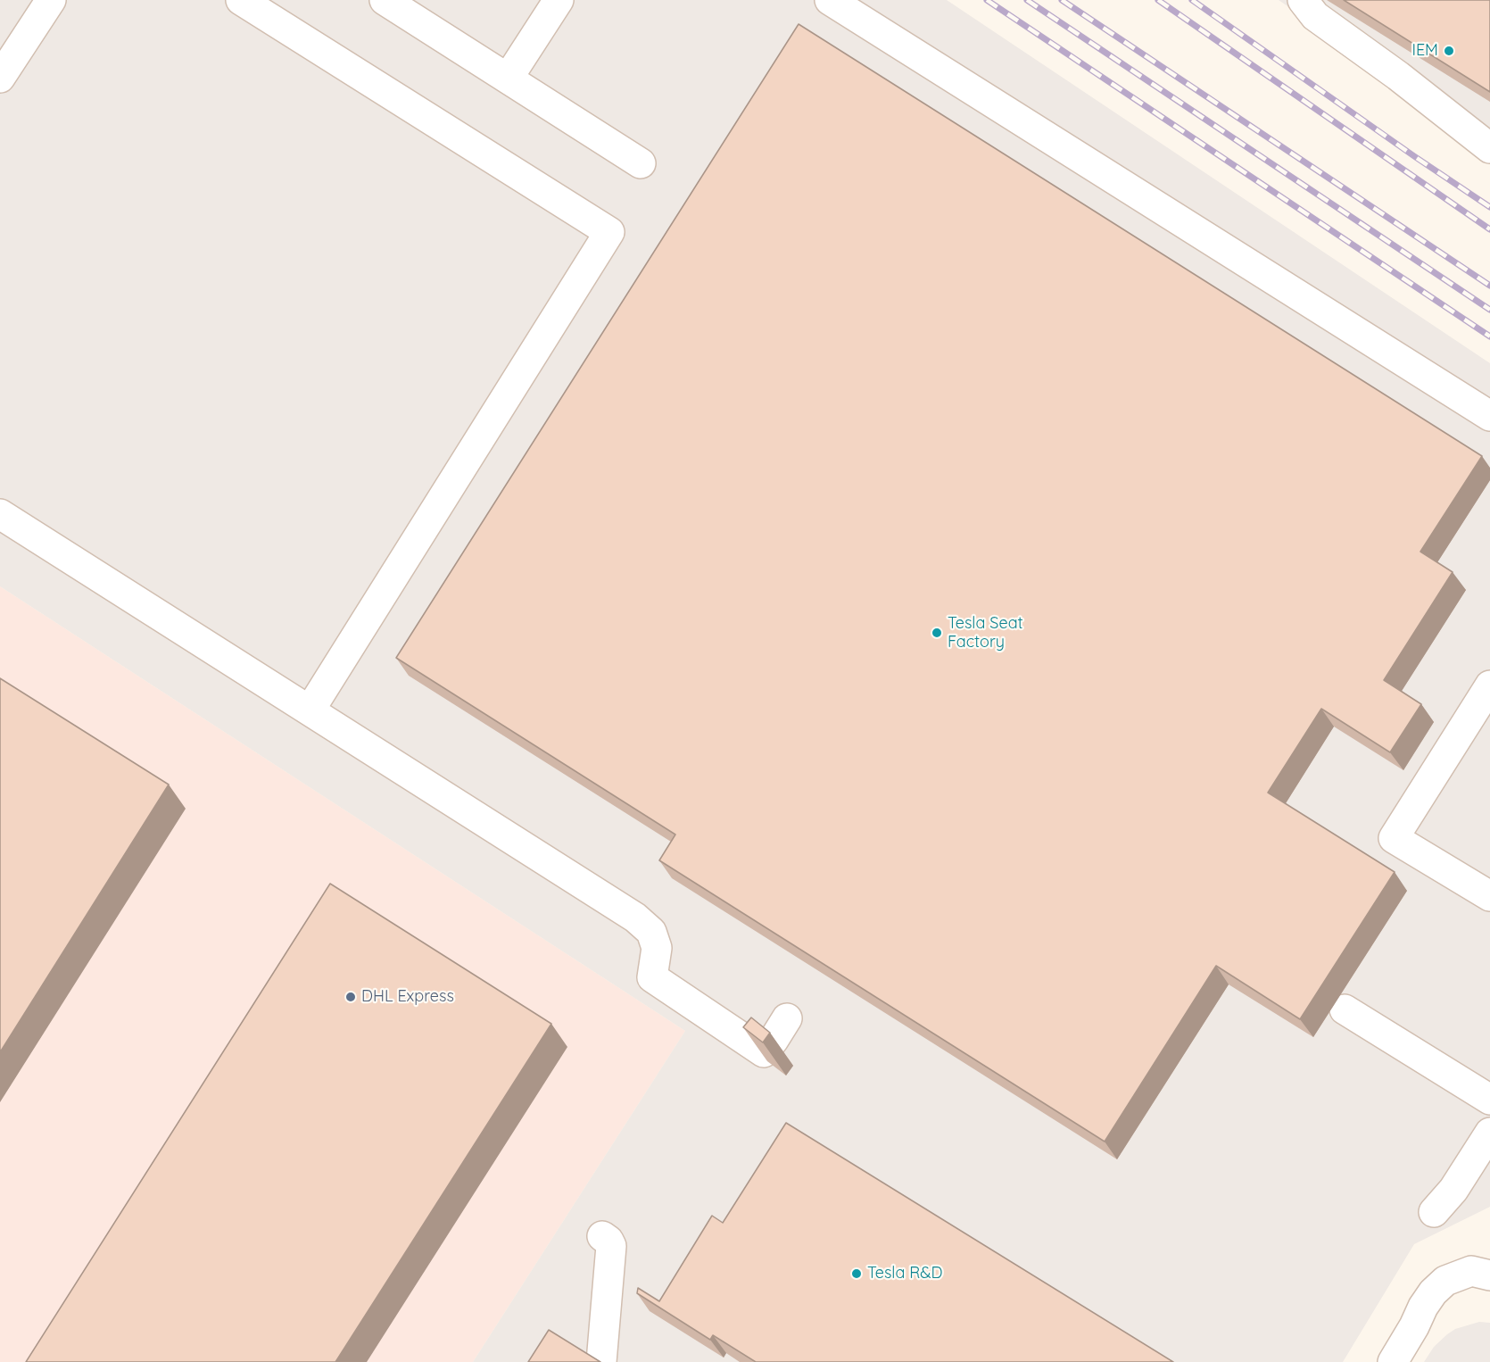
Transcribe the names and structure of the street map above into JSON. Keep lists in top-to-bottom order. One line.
{"places":["IEM","Tesla Seat Factory","DHL Express","Tesla R&D"]}
